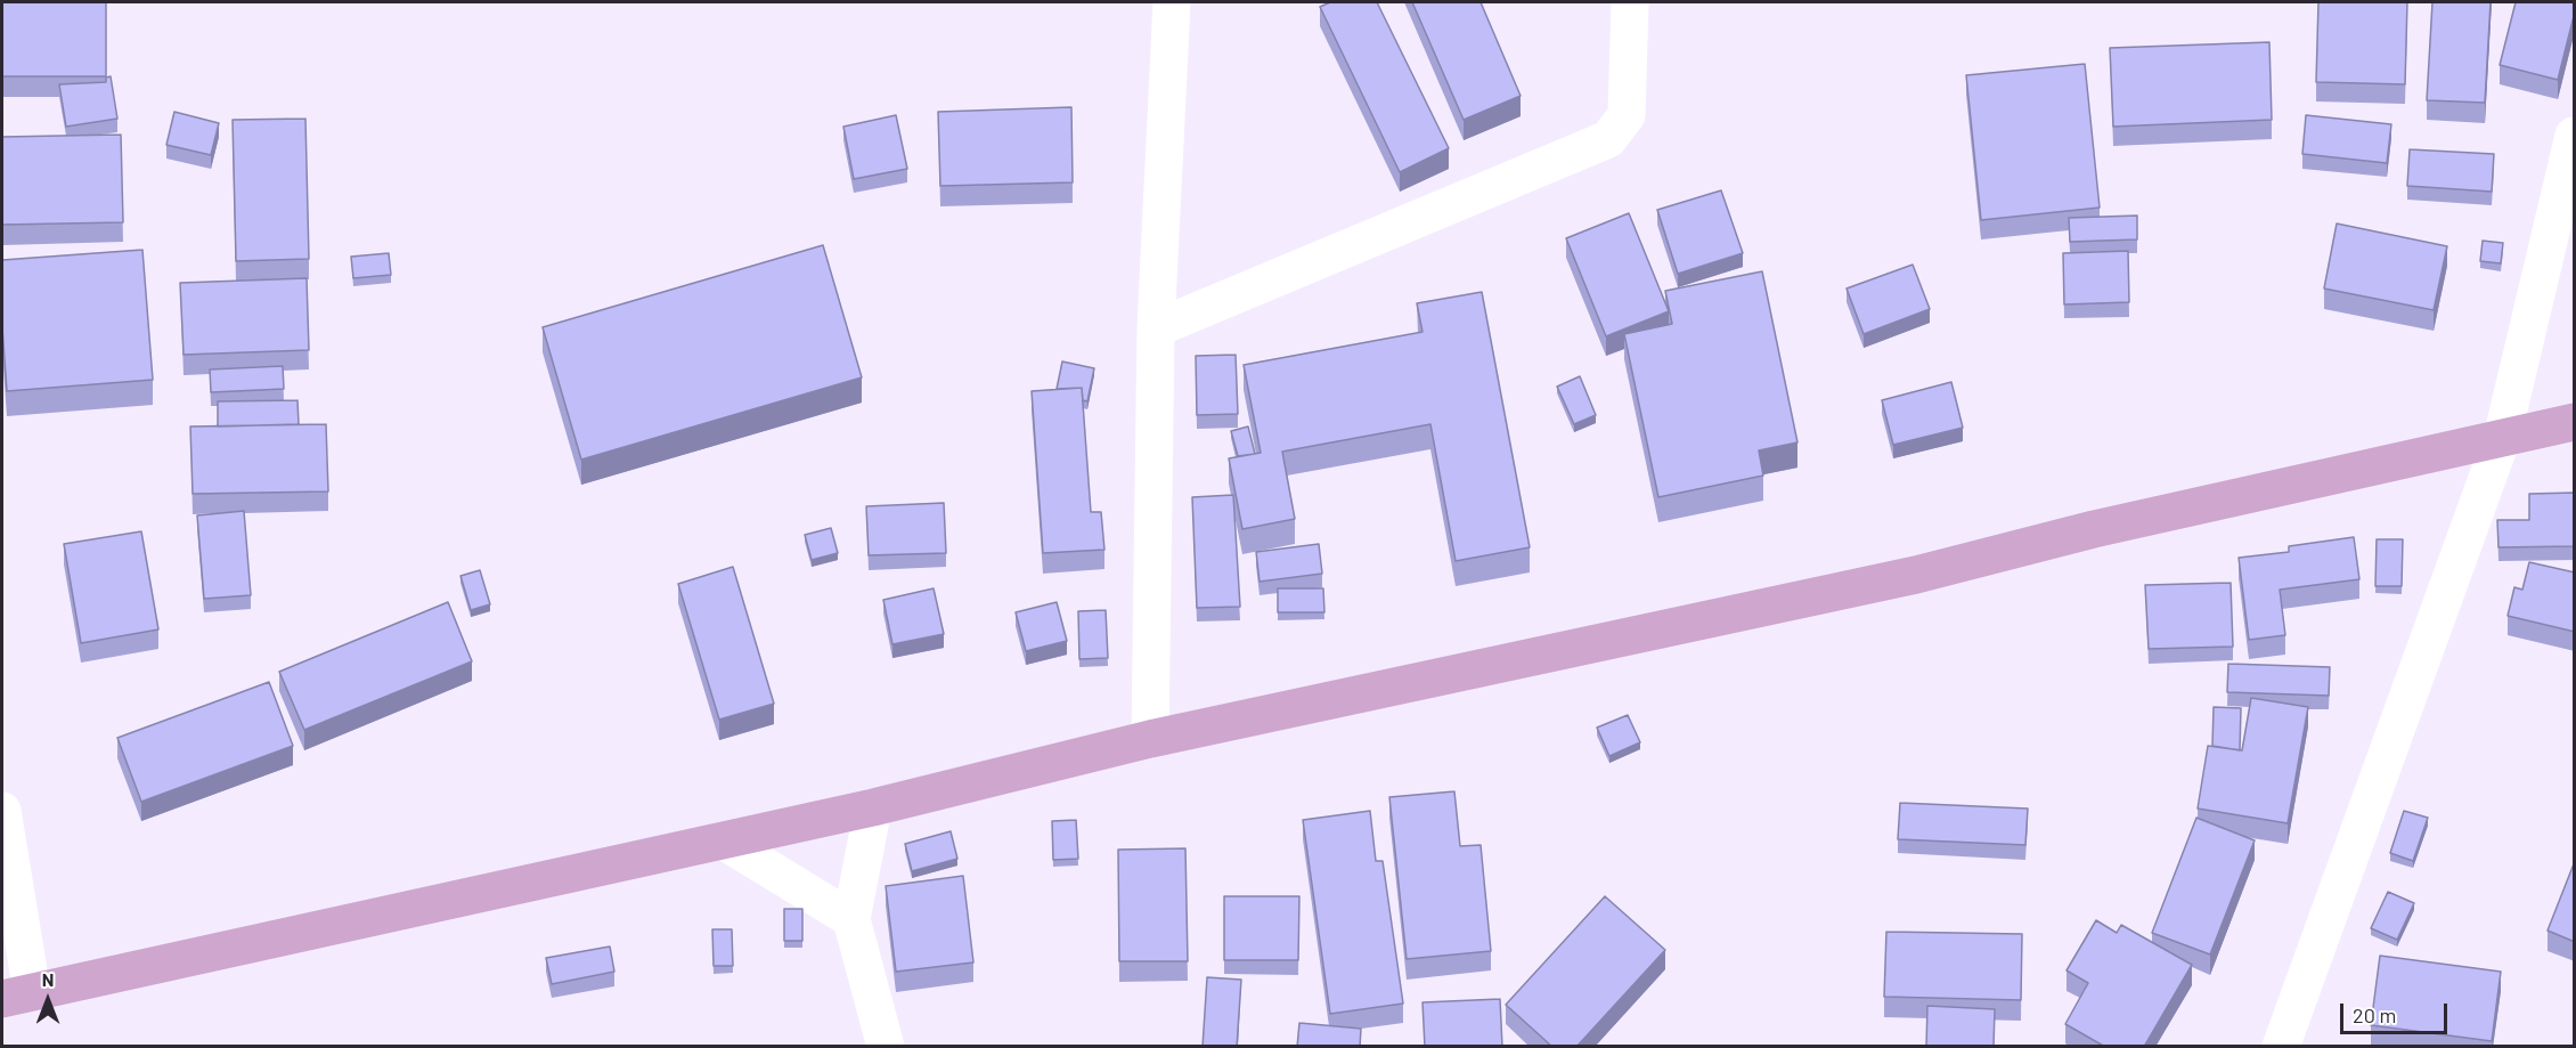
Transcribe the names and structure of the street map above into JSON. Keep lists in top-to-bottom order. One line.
{"scale_bar":"20 m","north":"top"}
